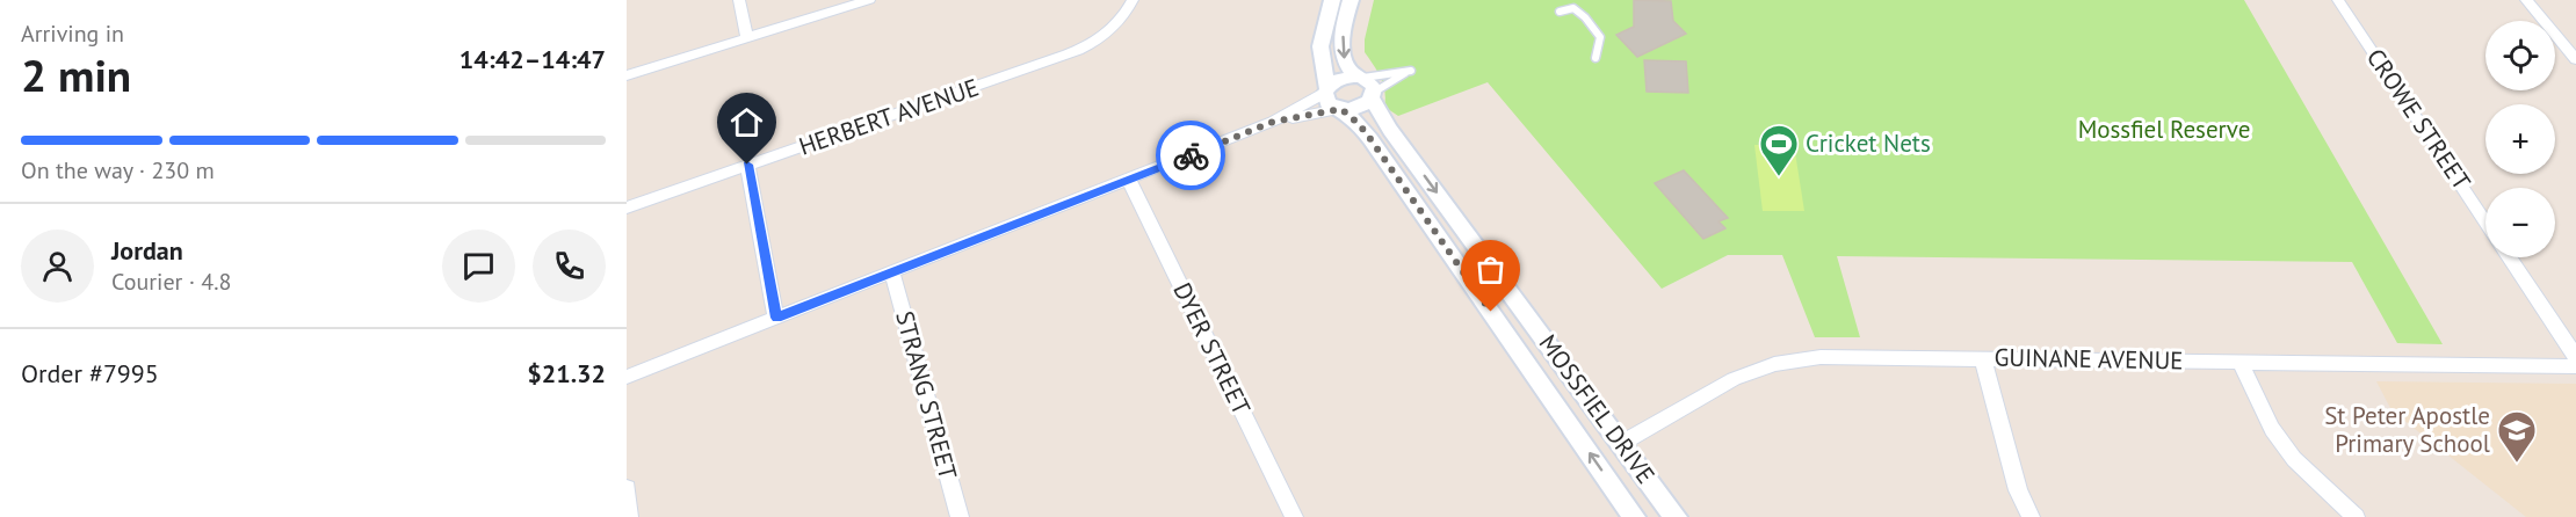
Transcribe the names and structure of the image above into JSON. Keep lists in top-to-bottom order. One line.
{"streets":{"street":["HERBERT AVENUE","CROWE STREET","DYER STREET","GUINANE AVENUE","STRANG STREET","MOSSFIEL DRIVE"]},"crossings":[["GUINANE AVENUE","MOSSFIEL DRIVE"]],"parks":["Mossfiel Reserve"],"places":{"sports":["Cricket Nets"],"school or university":["St Peter Apostle Primary School"]},"page":{"heading":["2 min","Arriving in","14:42–14:47"],"panel":["Jordan","Courier · 4.8","Order #7995","$21.32"],"map_buttons":["+","−"],"bar":"On the way · 230 m"}}
